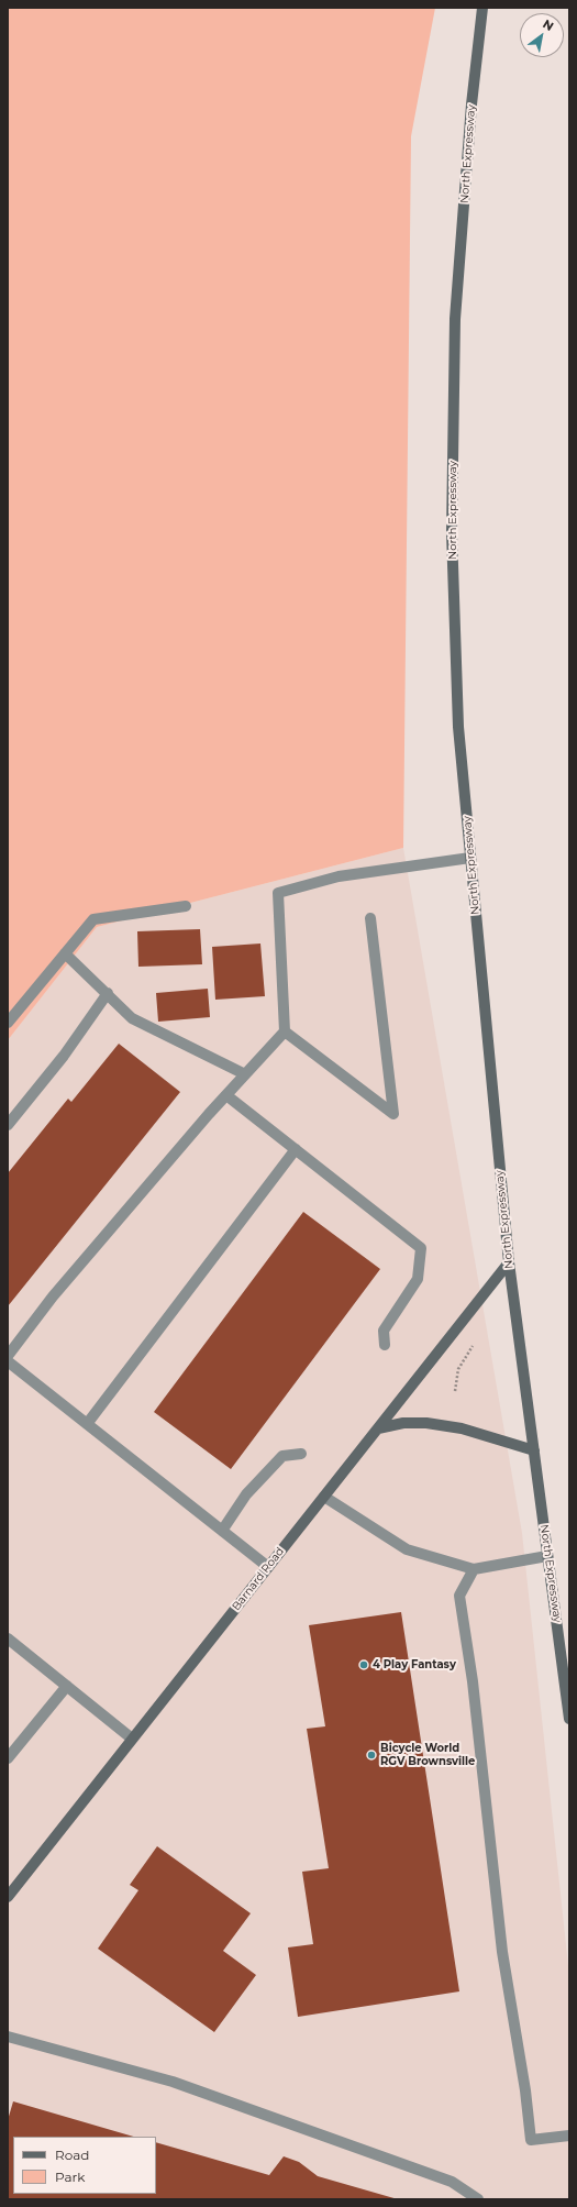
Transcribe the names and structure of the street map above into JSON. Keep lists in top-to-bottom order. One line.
{"streets":{"main road":["North Expressway","Barnard Road"]},"crossings":[["North Expressway","Barnard Road"]],"places":["4 Play Fantasy","Bicycle World RGV Brownsville"],"legend":["Road","Park"],"north":"top right"}
